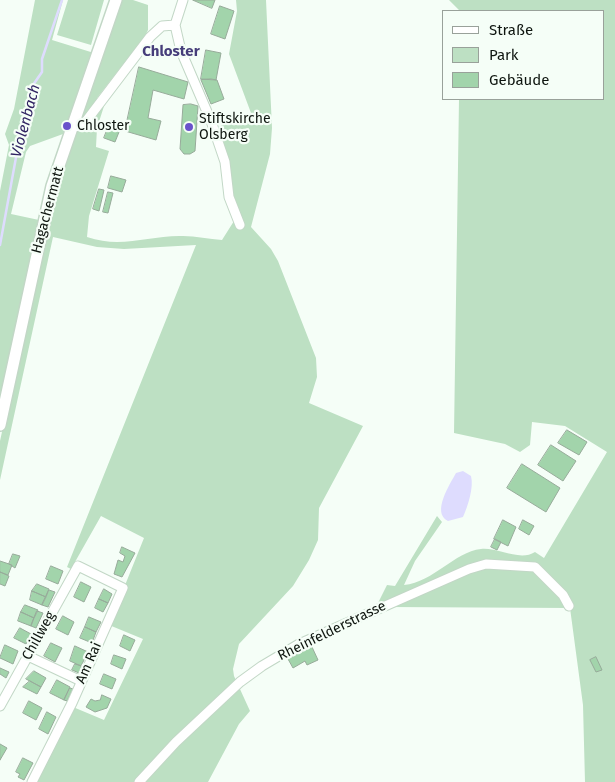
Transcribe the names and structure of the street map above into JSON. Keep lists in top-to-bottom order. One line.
{"streets":{"street":["Hagachermatt","Rheinfelderstrasse","Chillweg","Am Rai"]},"crossings":[["Chillweg","Am Rai"]],"districts":["Chloster"],"water":["Violenbach"],"places":["Chloster","Stiftskirche Olsberg"],"legend":["Straße","Park","Gebäude"]}
